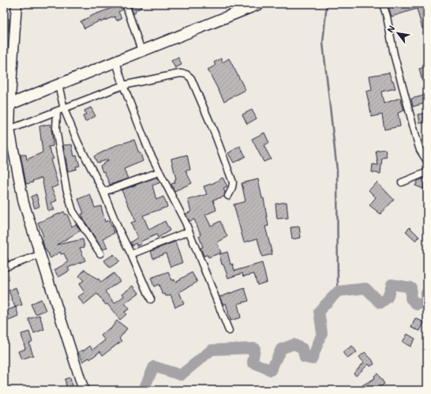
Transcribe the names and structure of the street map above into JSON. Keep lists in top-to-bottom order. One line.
{"north":"top left"}
